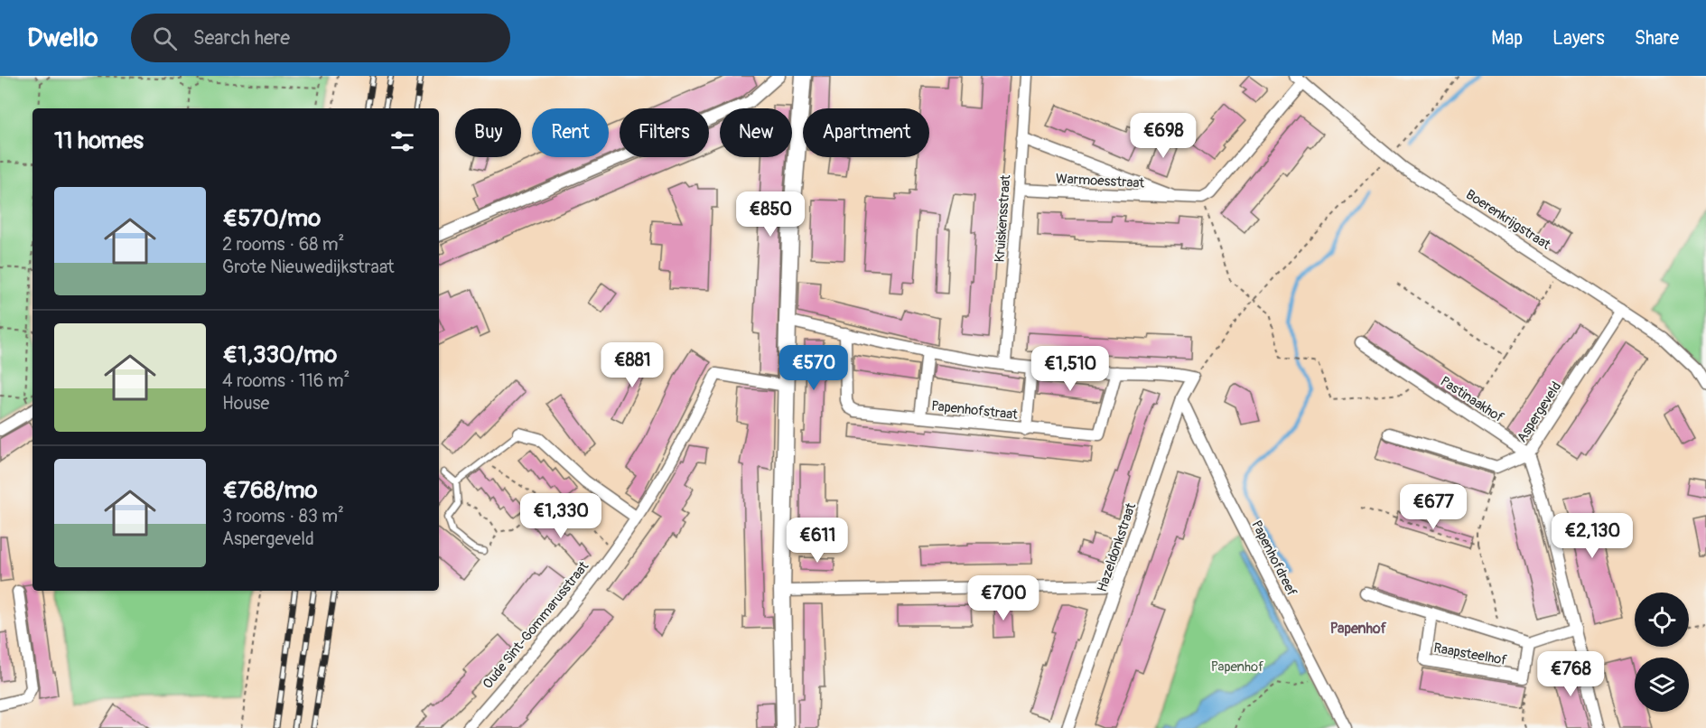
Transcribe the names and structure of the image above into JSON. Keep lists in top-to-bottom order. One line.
{"streets":{"street":["Warmoesstraat","Kruiskensstraat","Boerenkrijgstraat","Pastinaakhof","Papenhofstraat","Aspergeveld","Hazeldonkstraat","Papenhofdreef","Oude Sint-Gommarusstraat","Raapsteelhof"]},"crossings":[["Warmoesstraat","Kruiskensstraat"],["Boerenkrijgstraat","Aspergeveld"],["Pastinaakhof","Aspergeveld"],["Hazeldonkstraat","Papenhofdreef"]],"districts":["Papenhof"],"parks":["Papenhof"],"page":{"header":"Dwello","search":"Search here","nav":["Map","Layers","Share"],"chip":["Buy","Rent","Filters","New","Apartment"],"heading":"11 homes","price":["€698","€850","€881","€570","€1,510","€677","€1,330","€2,130","€611","€700","€768"],"list":[{"name":"€570/mo","note":"2 rooms · 68 m² · Grote Nieuwedijkstraat"},{"name":"€1,330/mo","note":"4 rooms · 116 m² · House"},{"name":"€768/mo","note":"3 rooms · 83 m² · Aspergeveld"}]}}
